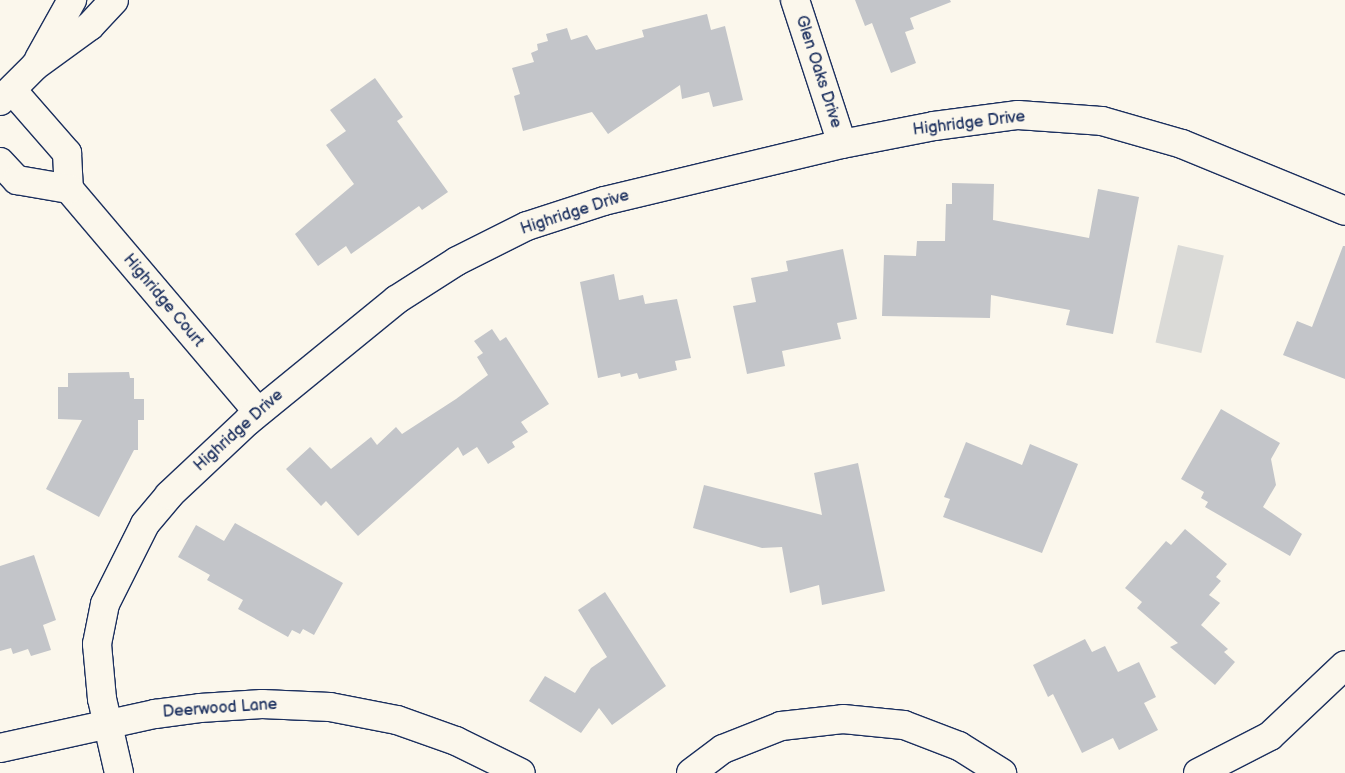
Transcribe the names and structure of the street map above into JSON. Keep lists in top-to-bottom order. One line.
{"streets":{"street":["Glen Oaks Drive","Highridge Drive","Highridge Court","Deerwood Lane"]},"crossings":[["Glen Oaks Drive","Highridge Drive"],["Highridge Drive","Highridge Court"],["Highridge Drive","Deerwood Lane"]]}
